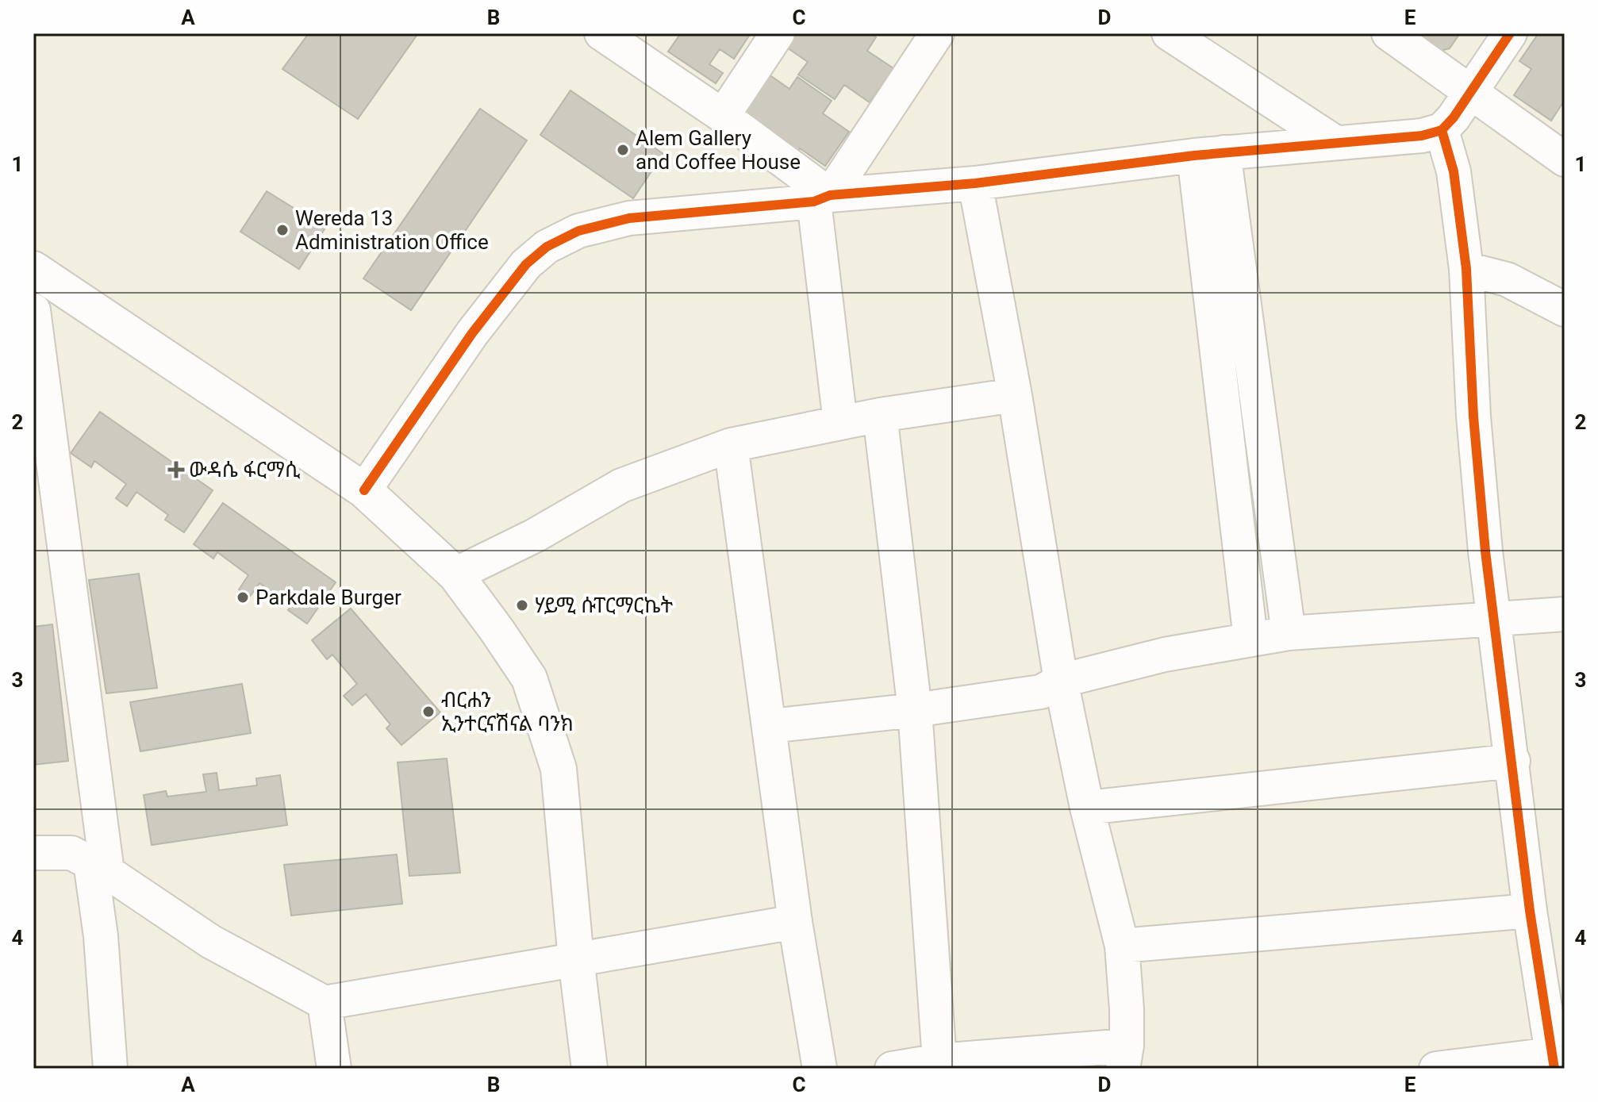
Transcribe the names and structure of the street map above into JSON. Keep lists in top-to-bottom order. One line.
{"places":{"other":["Alem Gallery and Coffee House","Wereda 13 Administration Office","Parkdale Burger","ሃይሚ ሱፐርማርኬት","ብርሐን ኢንተርናሽናል ባንክ"],"health":["ውዳሴ ፋርማሲ"]},"grid":{"columns":["A","B","C","D","E"],"rows":["1","2","3","4"]}}
